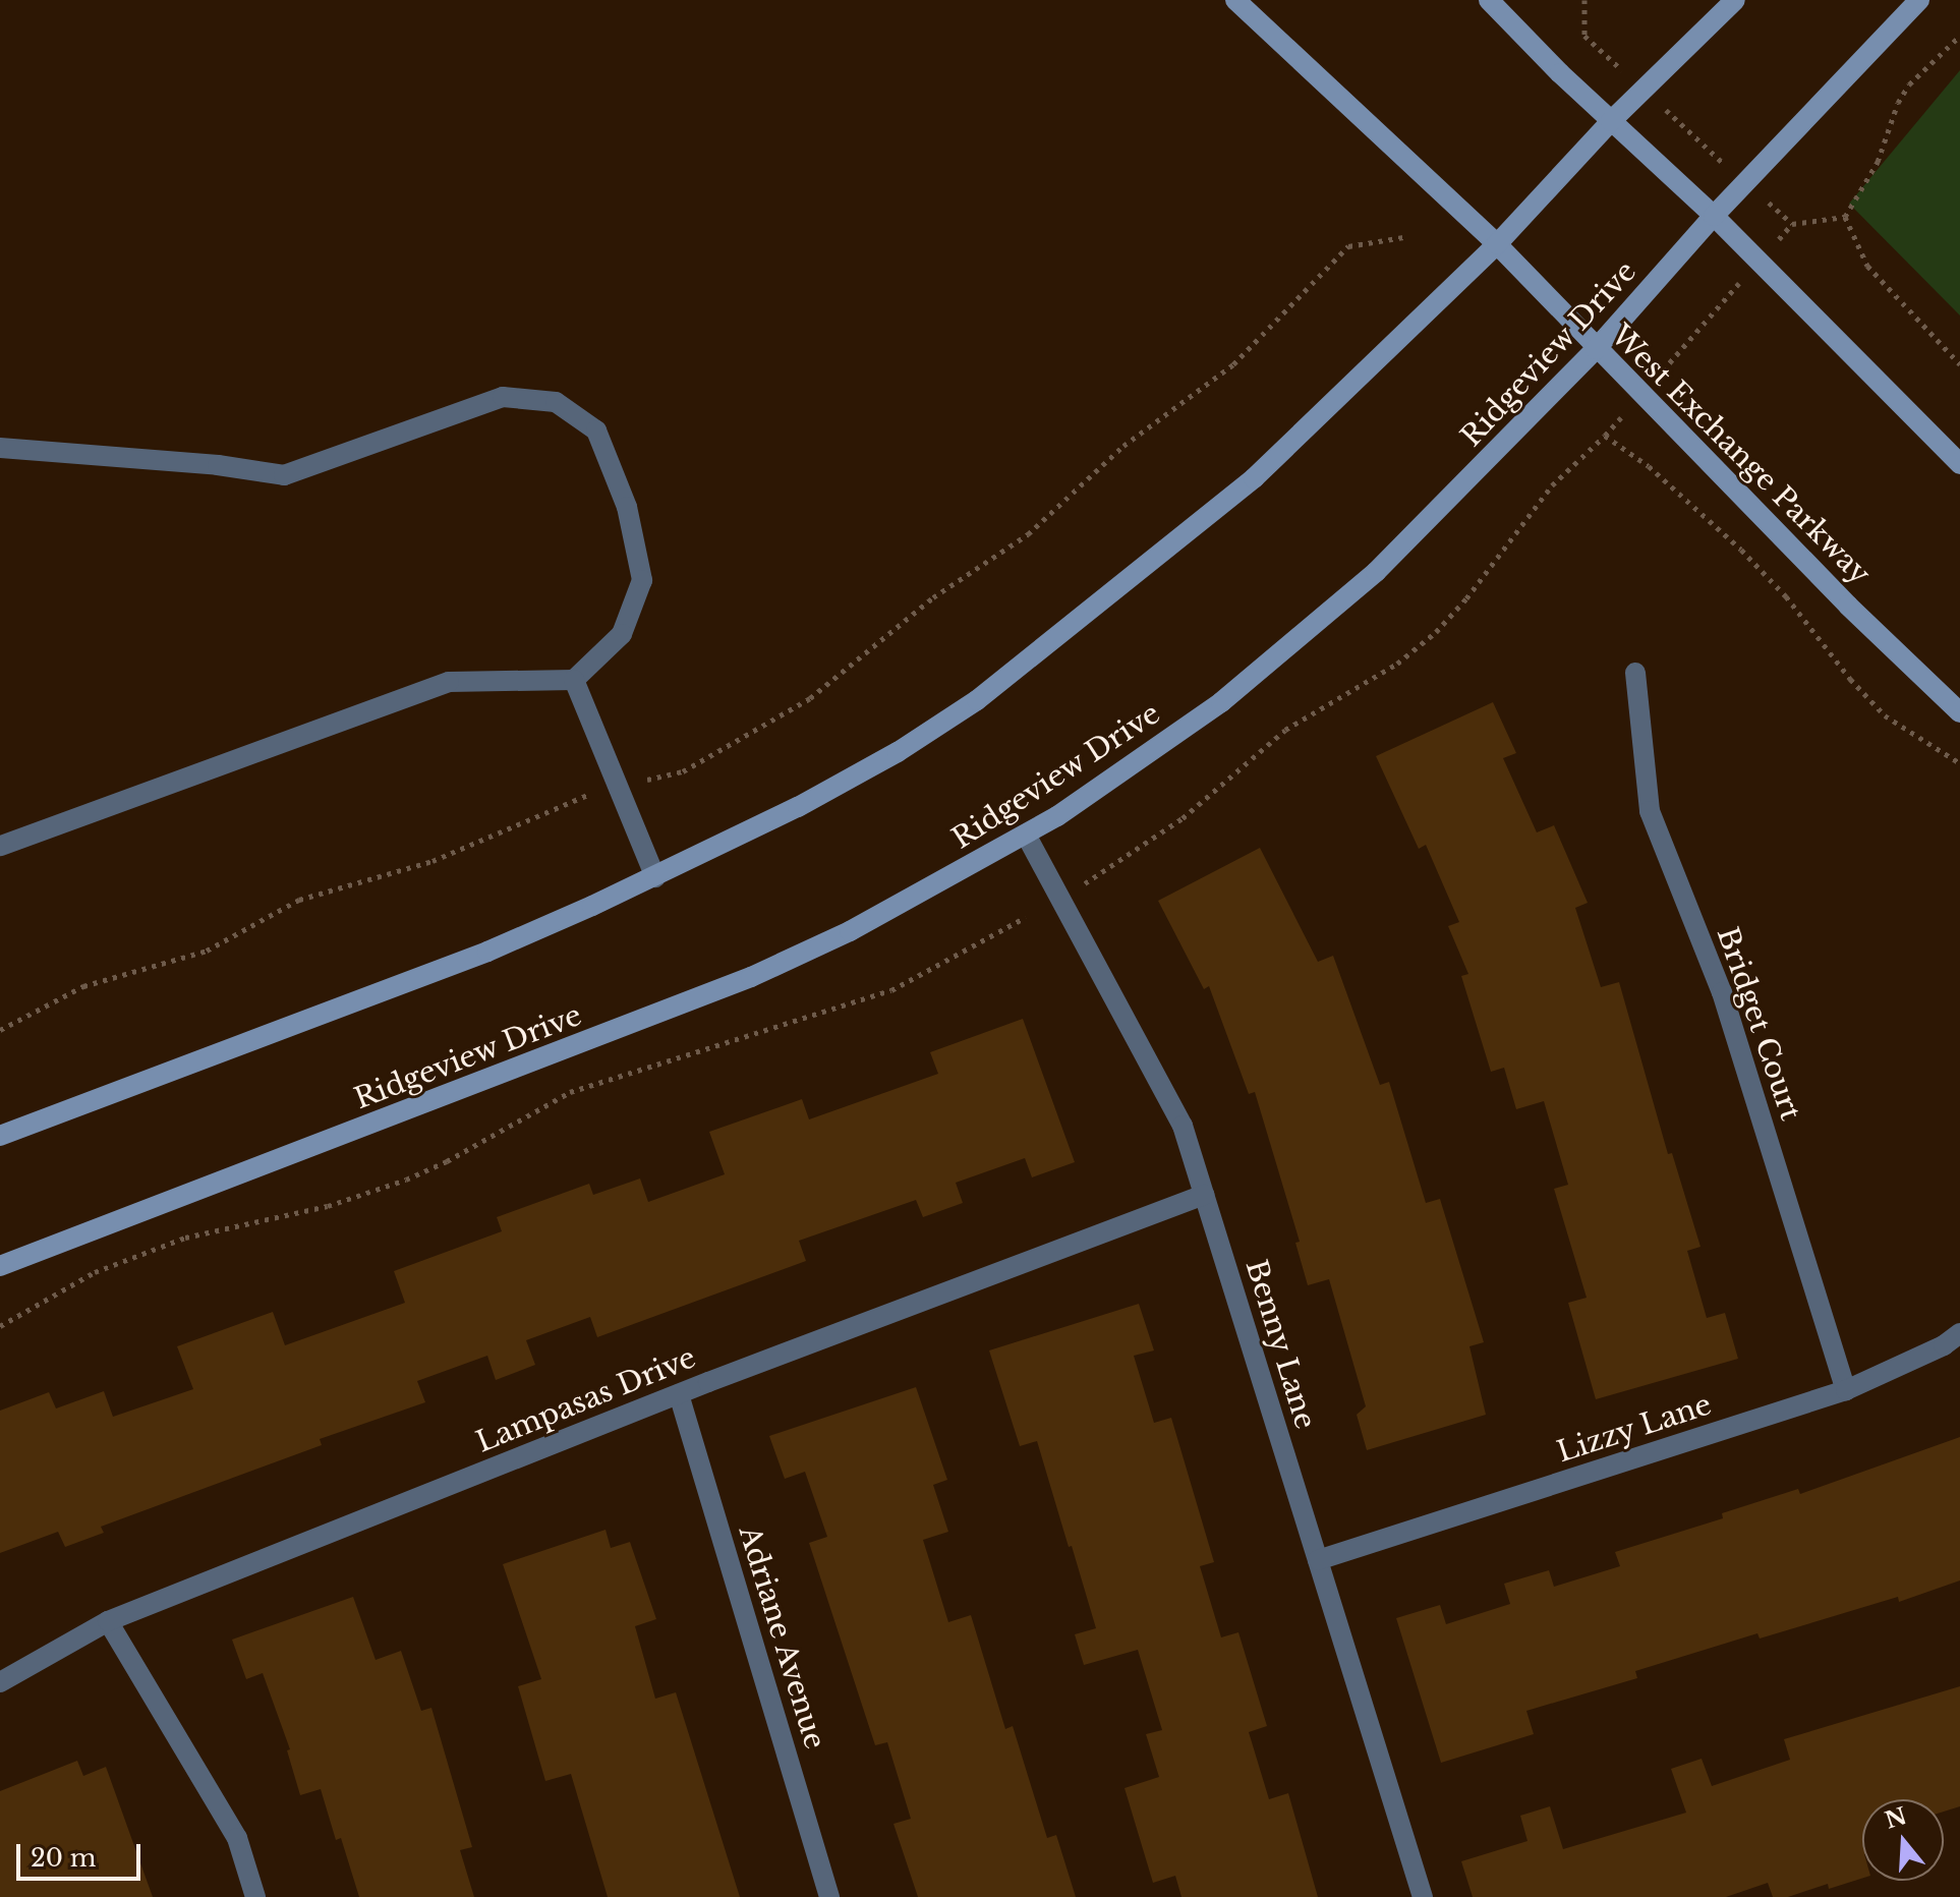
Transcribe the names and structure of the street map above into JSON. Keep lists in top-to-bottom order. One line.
{"streets":{"main road":["Ridgeview Drive","West Exchange Parkway"],"street":["Bridget Court","Benny Lane","Lampasas Drive","Lizzy Lane","Adriane Avenue"]},"crossings":[["Ridgeview Drive","West Exchange Parkway"],["Ridgeview Drive","Benny Lane"],["Bridget Court","Lizzy Lane"],["Benny Lane","Lampasas Drive"],["Benny Lane","Lizzy Lane"],["Lampasas Drive","Adriane Avenue"]],"scale_bar":"20 m","north":"top"}
